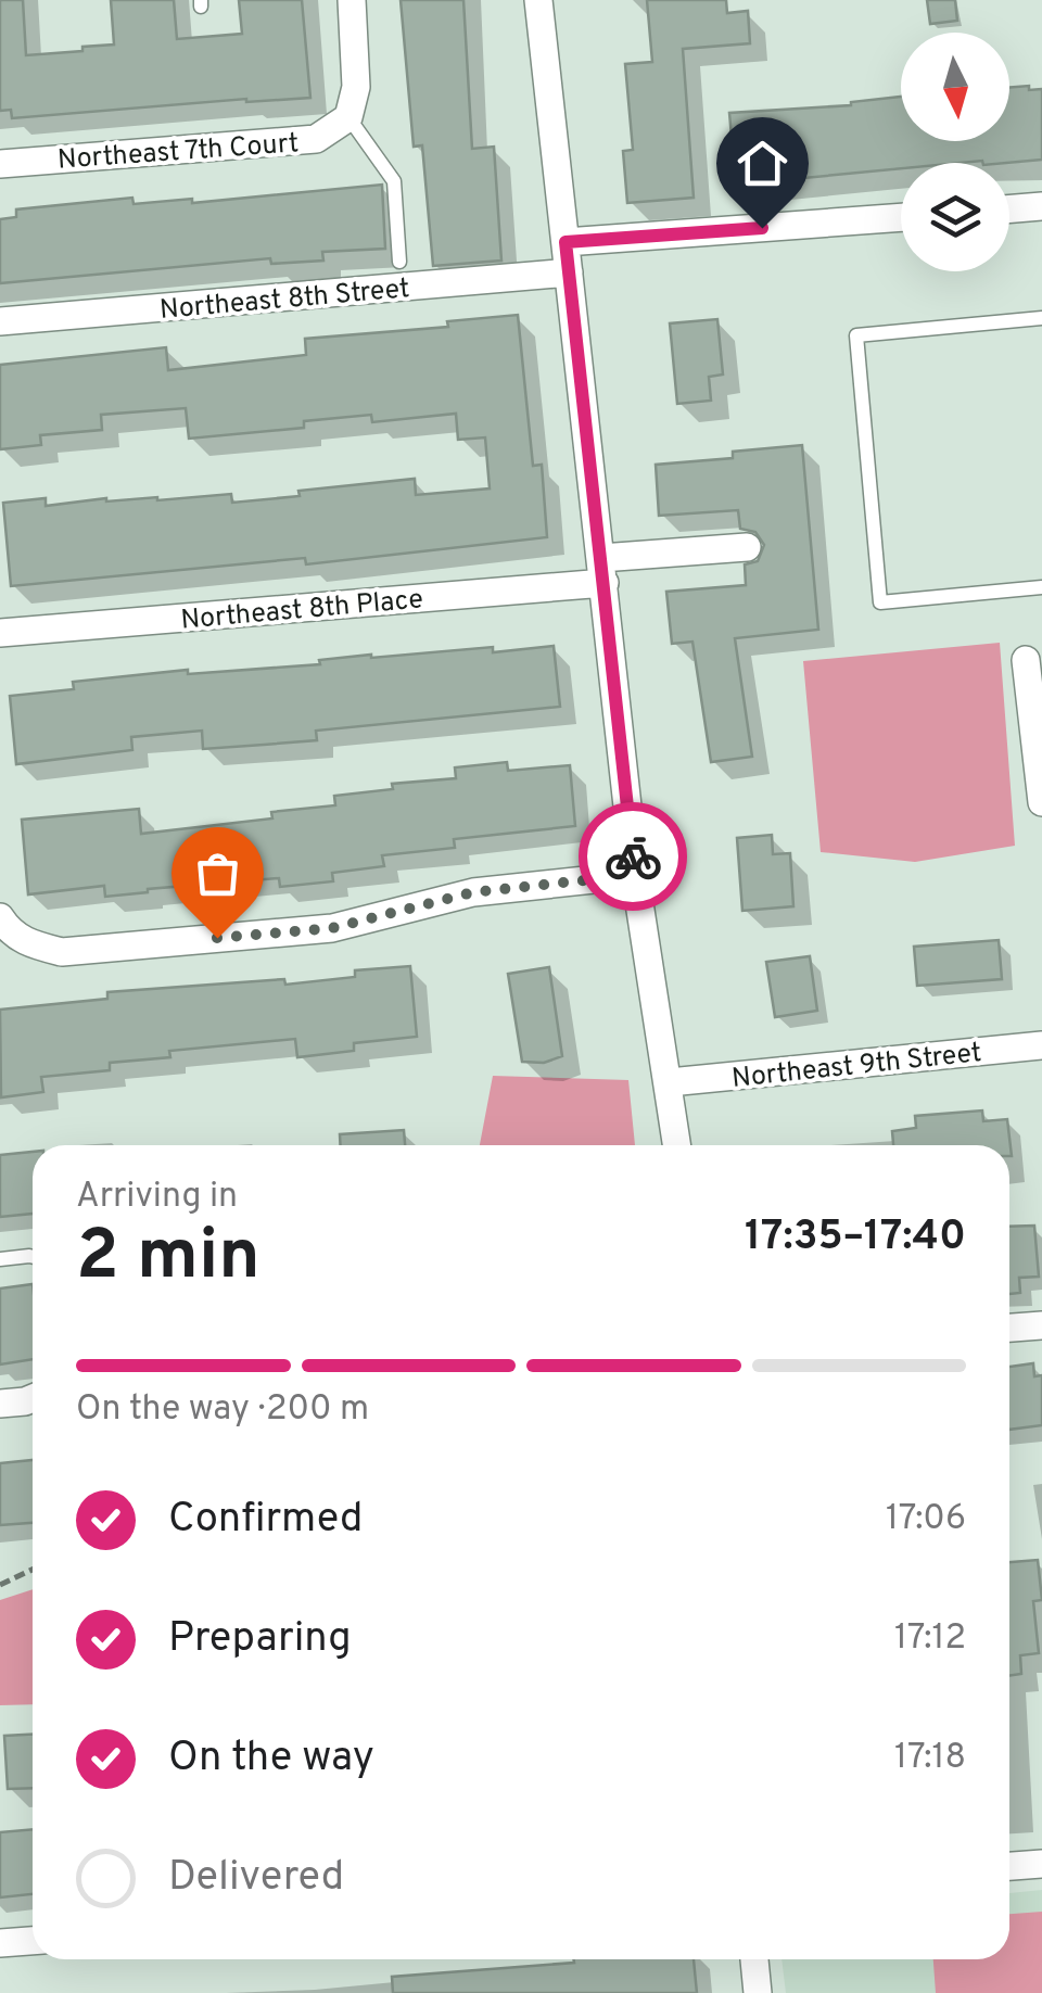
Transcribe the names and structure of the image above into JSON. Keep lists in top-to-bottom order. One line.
{"streets":{"street":["Northeast 7th Court","Northeast 8th Street","Northeast 8th Place","Northeast 9th Street"]},"north":"bottom","page":{"heading":["2 min","Arriving in","17:35–17:40"],"bar":"On the way · 200 m","list":[["Confirmed","17:06"],["Preparing","17:12"],["On the way","17:18"],"Delivered"]}}
